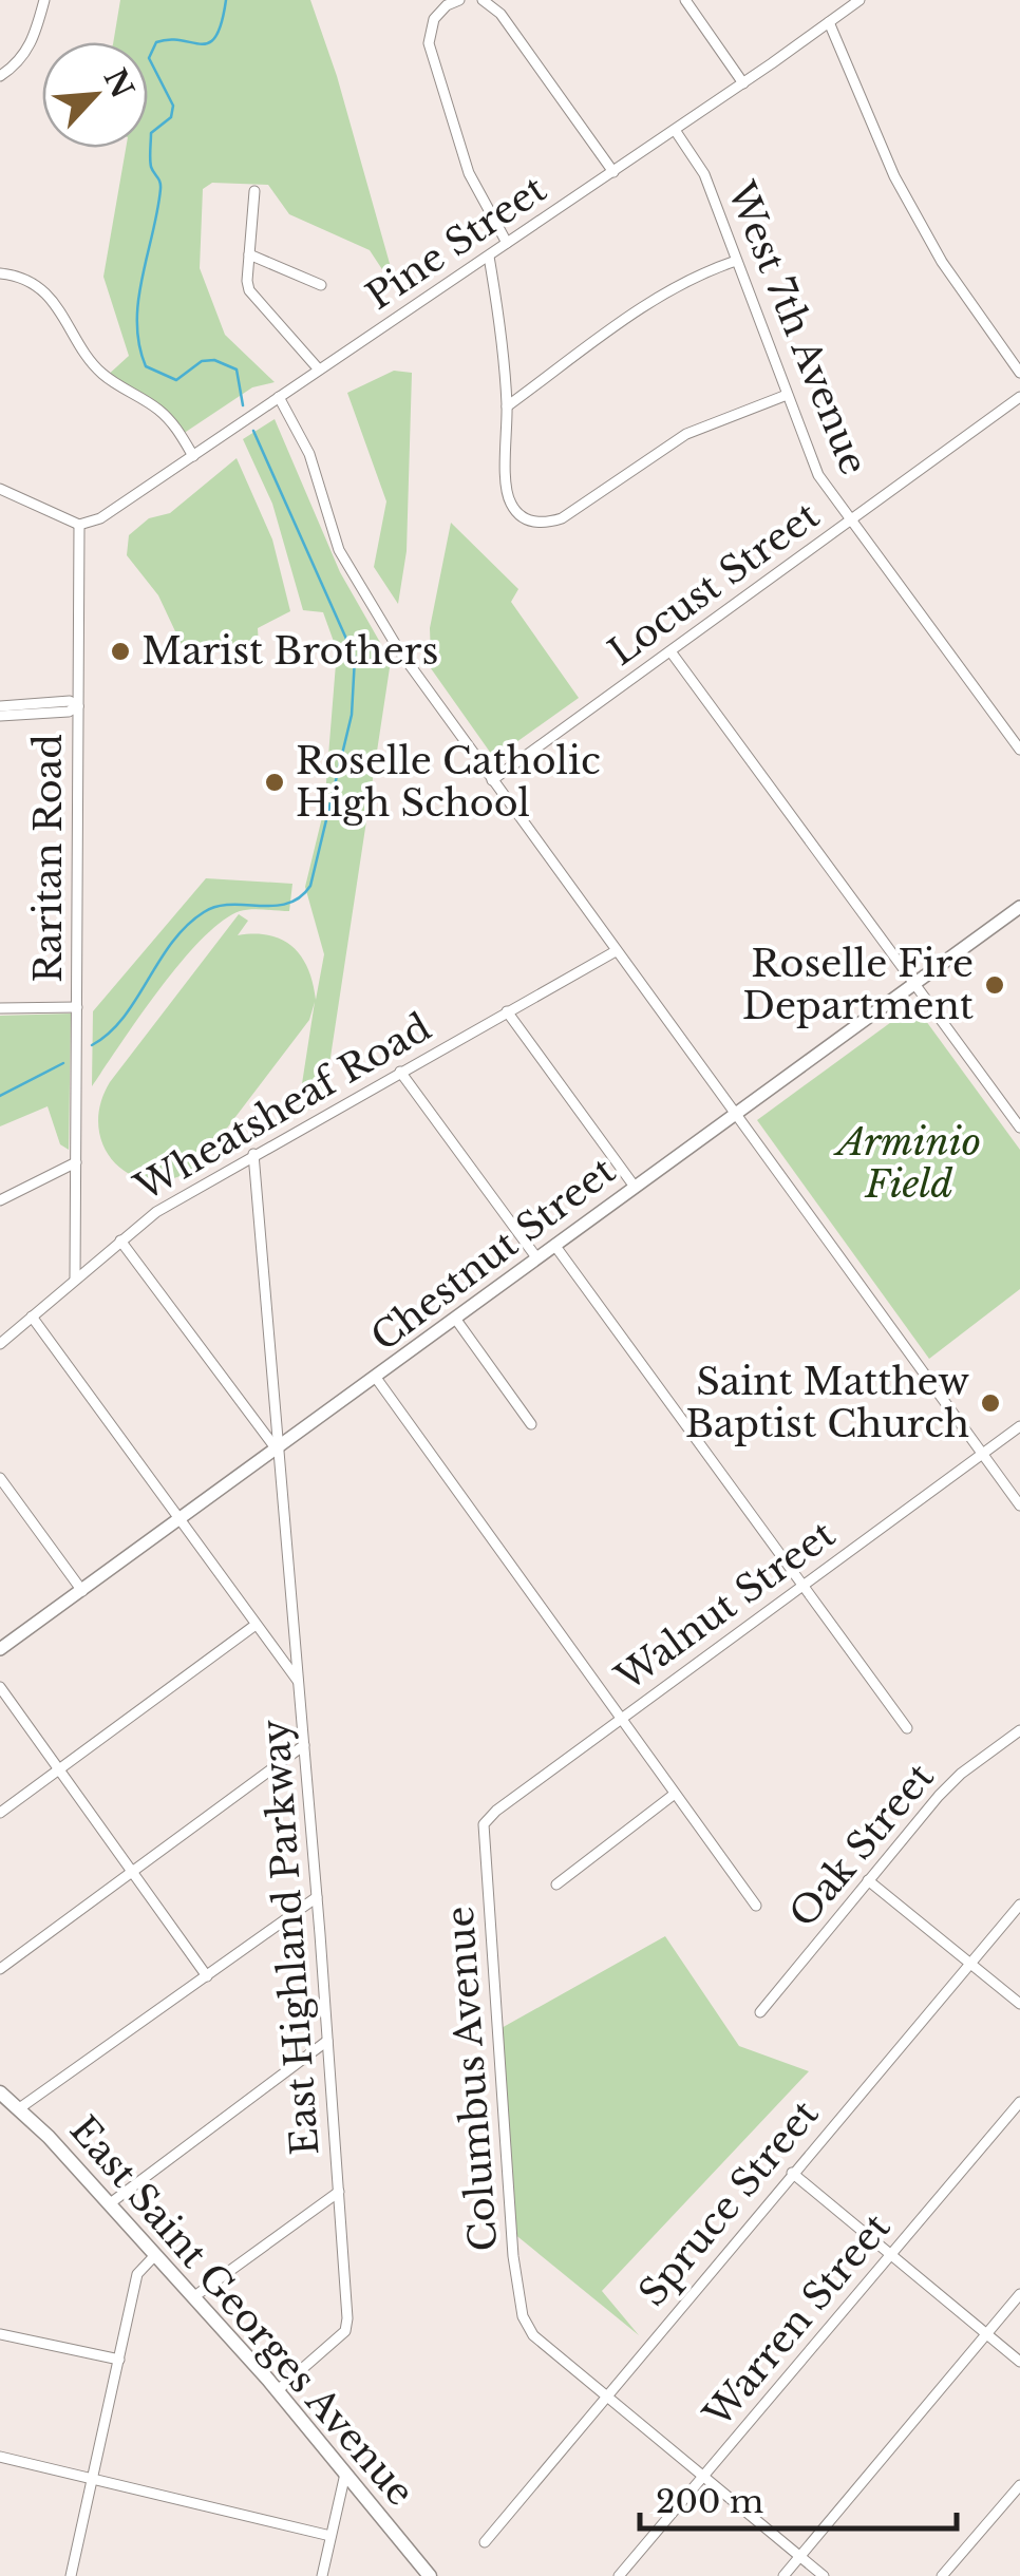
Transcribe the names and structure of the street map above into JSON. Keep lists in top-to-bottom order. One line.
{"streets":{"main road":["East Saint Georges Avenue"],"street":["Pine Street","West 7th Avenue","Locust Street","Raritan Road","Wheatsheaf Road","Chestnut Street","Walnut Street","Oak Street","East Highland Parkway","Columbus Avenue","Spruce Street","Warren Street"]},"crossings":[["Pine Street","West 7th Avenue"],["Pine Street","Raritan Road"],["West 7th Avenue","Locust Street"],["Raritan Road","Wheatsheaf Road"],["Wheatsheaf Road","East Highland Parkway"],["Chestnut Street","East Highland Parkway"],["Walnut Street","Columbus Avenue"],["East Highland Parkway","East Saint Georges Avenue"],["Columbus Avenue","Spruce Street"]],"parks":["Arminio Field"],"places":["Marist Brothers","Roselle Catholic High School","Roselle Fire Department","Saint Matthew Baptist Church"],"scale_bar":"200 m","north":"top right"}
